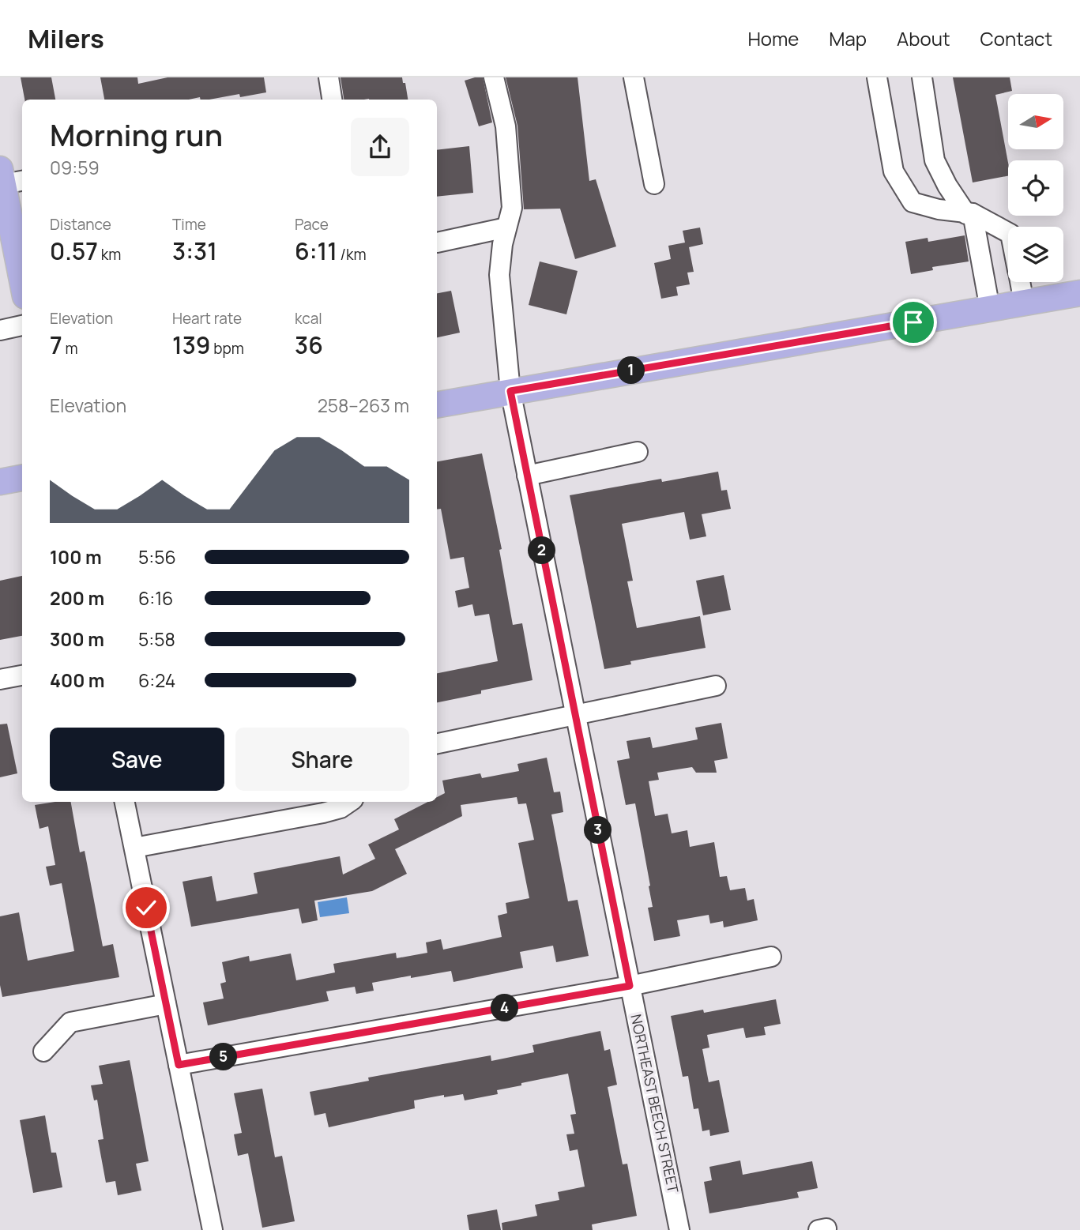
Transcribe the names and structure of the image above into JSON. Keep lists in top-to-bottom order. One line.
{"streets":{"street":["NORTHEAST BEECH STREET"]},"north":"right","page":{"header":"Milers","nav":["Home","Map","About","Contact"],"heading":["Morning run","09:59"],"stats":[["Distance","0.57 km"],["Time","3:31"],["Pace","6:11 /km"],["Elevation","7 m"],["Heart rate","139 bpm"],["kcal","36"]],"pins":["1","2","3","4","5"],"chart":["Elevation","258–263 m"],"list":[{"name":"100 m","note":"5:56"},{"name":"200 m","note":"6:16"},{"name":"300 m","note":"5:58"},{"name":"400 m","note":"6:24"}],"buttons":["Save","Share"]}}
